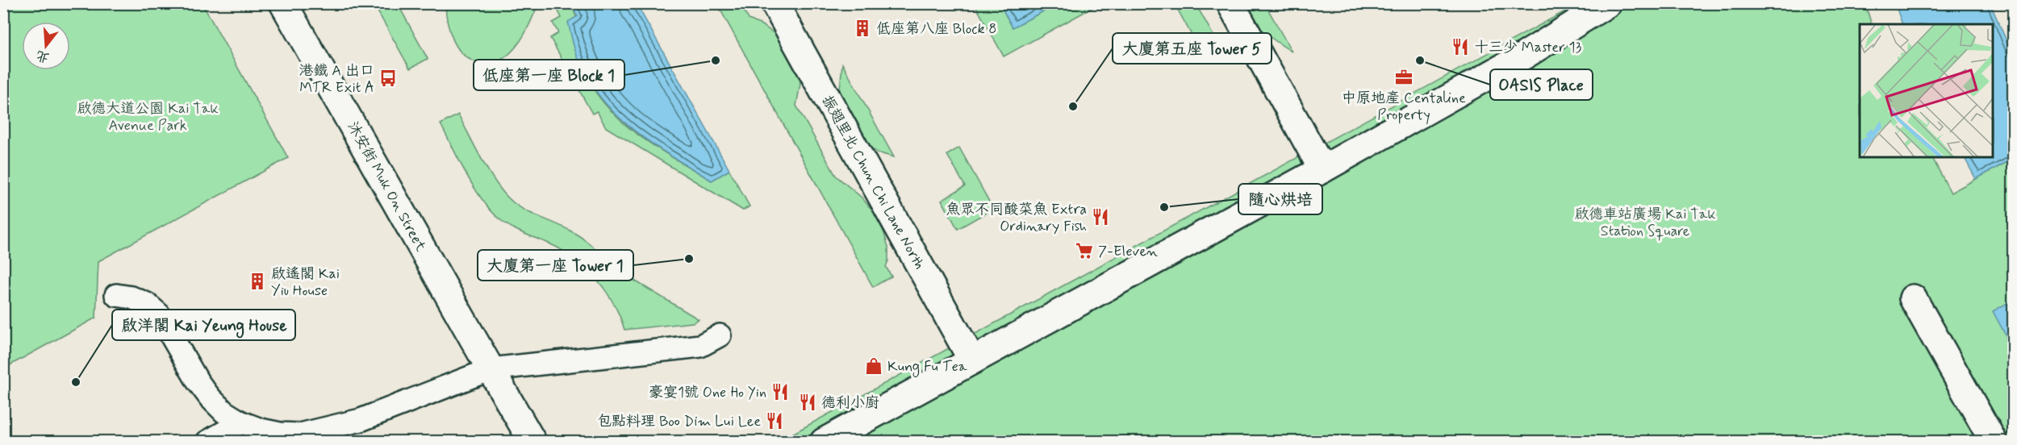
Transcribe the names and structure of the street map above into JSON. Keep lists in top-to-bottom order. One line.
{"streets":{"street":["振翅里北 Chun Chi Lane North","沐安街 Muk On Street"]},"parks":["啟德大道公園 Kai Tak Avenue Park","啟德車站廣場 Kai Tak Station Square"],"places":{"building":["低座第八座 Block 8","啟遙閣 Kai Yiu House"],"restaurant":["十三少 Master 13","魚眾不同酸菜魚 Extra Ordinary Fish","豪宴1號 One Ho Yin","德利小廚","包點料理 Boo Dim Lui Lee"],"other":["低座第一座 Block 1","OASIS Place","大廈第五座 Tower 5","隨心烘培","大廈第一座 Tower 1","啟洋閣 Kai Yeung House"],"office":["中原地產 Centaline Property"],"bus stop":["港鐵 A 出口 MTR Exit A"],"supermarket":["7-Eleven"],"shop":["Kung Fu Tea"]},"north":"bottom"}
